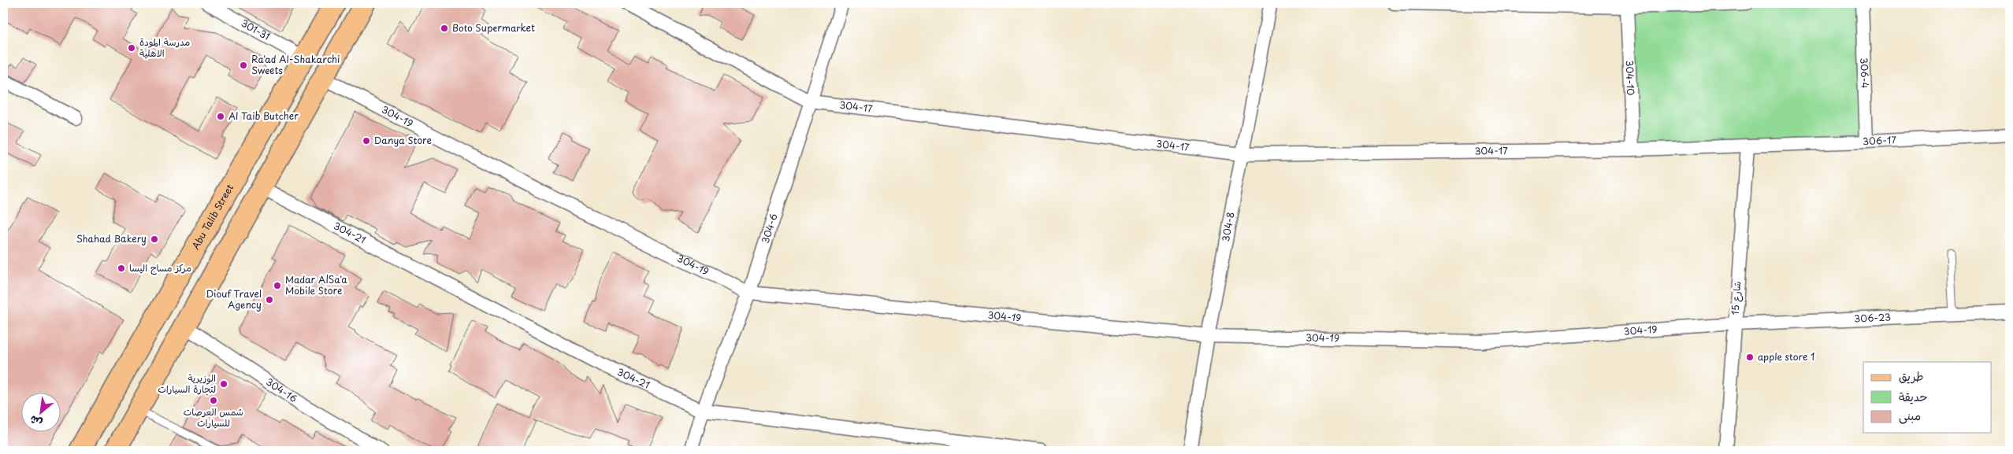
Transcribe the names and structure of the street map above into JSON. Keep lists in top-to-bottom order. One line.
{"streets":{"main road":["Abu Talib Street"],"street":["301-31","306-4","304-10","304-17","304-19","306-17","304-8","304-6","304-21","شارع 15","306-23","304-16"]},"crossings":[["301-31","Abu Talib Street"],["306-4","306-17"],["304-10","304-17"],["304-17","306-17"],["304-17","304-8"],["304-17","304-6"],["304-17","شارع 15"],["304-19","304-8"],["304-19","304-6"],["304-19","شارع 15"],["304-19","306-23"],["306-17","شارع 15"],["304-6","304-21"],["شارع 15","306-23"]],"places":["Boto Supermarket","مدرسة المودة الاهلية","Ra'ad Al-Shakarchi Sweets","Al Taib Butcher","Danya Store","Shahad Bakery","مركز مساج اليسا","Madar AlSa'a Mobile Store","Diouf Travel Agency","apple store 1","الوزيرية لتجارة السيارات","شمس العرصات للسيارات"],"legend":["طريق","حديقة","مبنى"],"north":"bottom left"}
